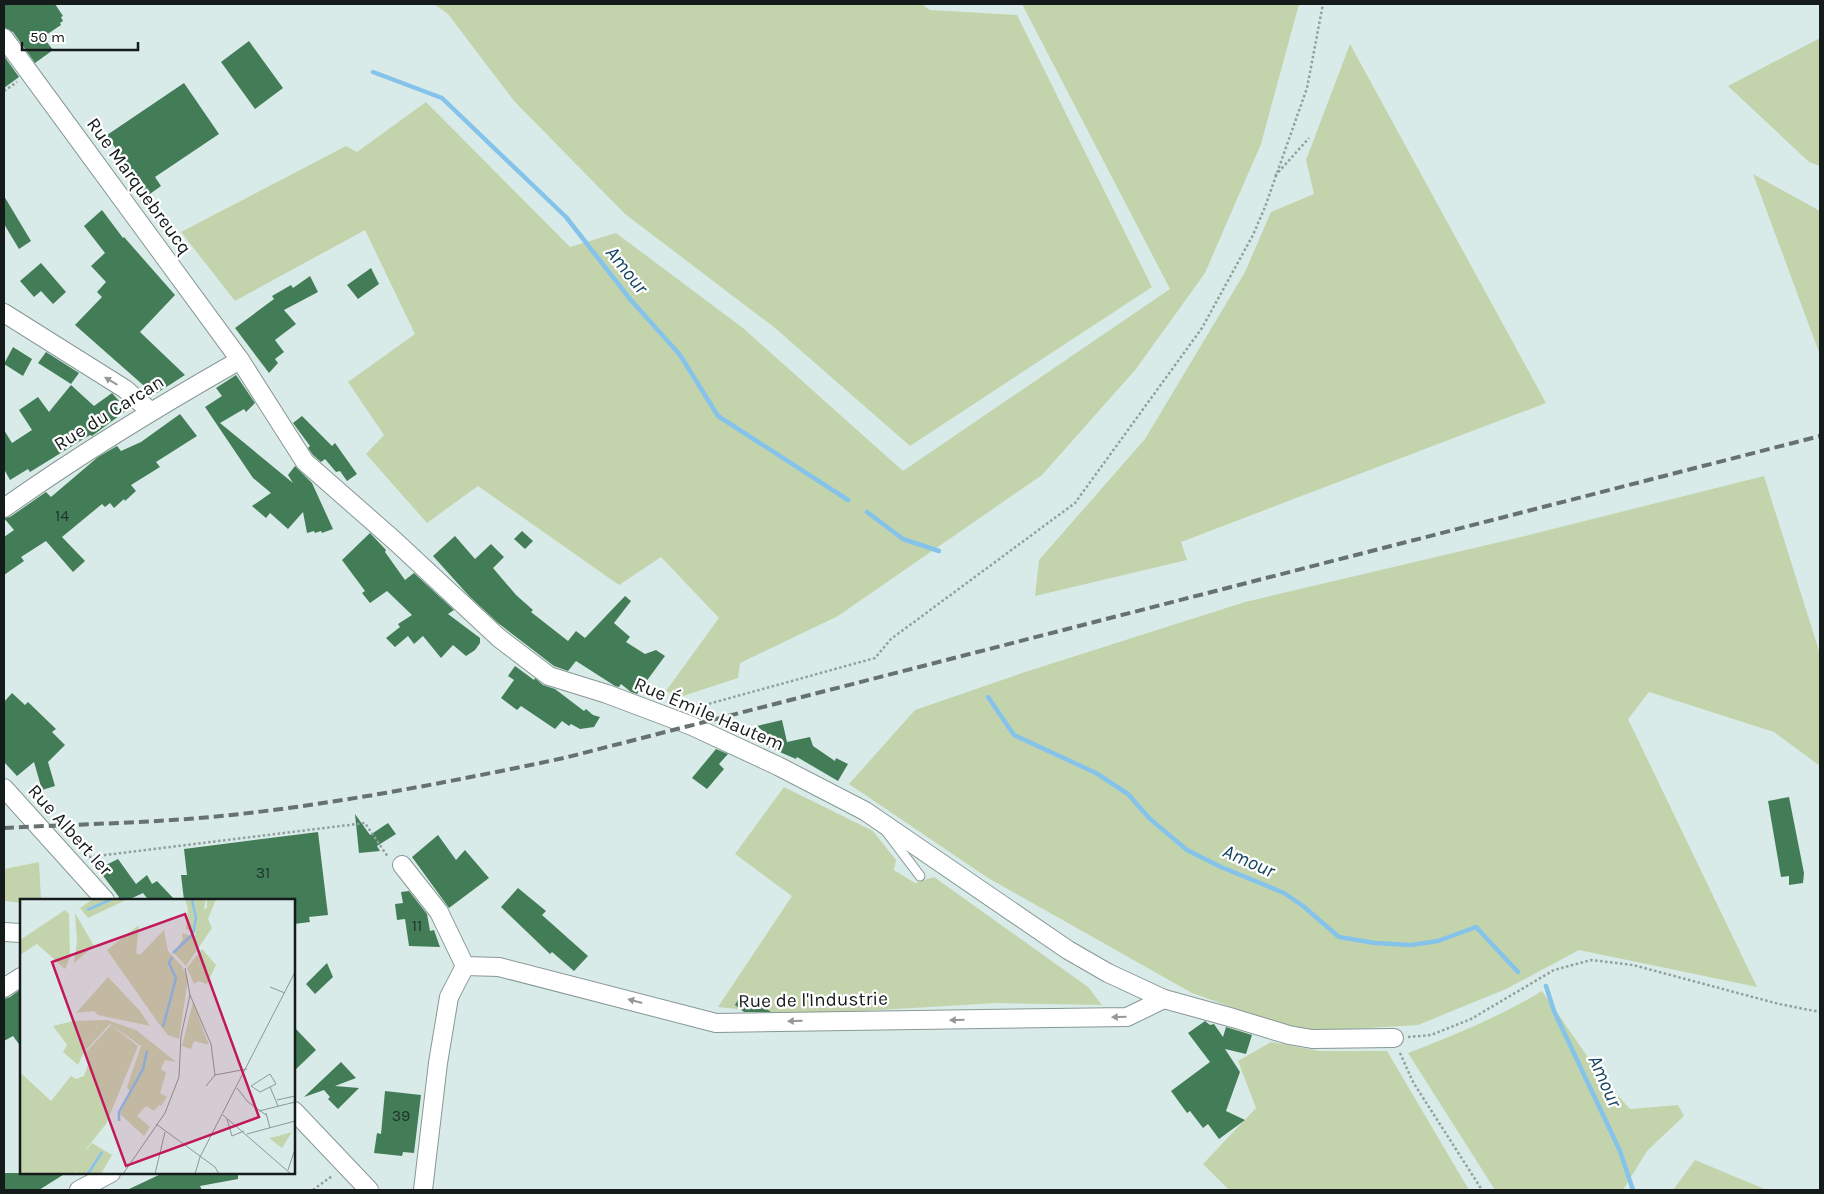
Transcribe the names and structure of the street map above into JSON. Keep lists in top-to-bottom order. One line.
{"streets":{"street":["Rue Marquebreucq","Rue du Carcan","Rue Émile Hautem","Rue Albert Ier","Rue de l'Industrie"]},"crossings":[["Rue Marquebreucq","Rue du Carcan"],["Rue Marquebreucq","Rue Émile Hautem"],["Rue du Carcan","Rue Émile Hautem"],["Rue Émile Hautem","Rue de l'Industrie"]],"one_way":["Rue de l'Industrie"],"water":["Amour"],"house_numbers":["14","31","11","39"],"scale_bar":"50 m"}
